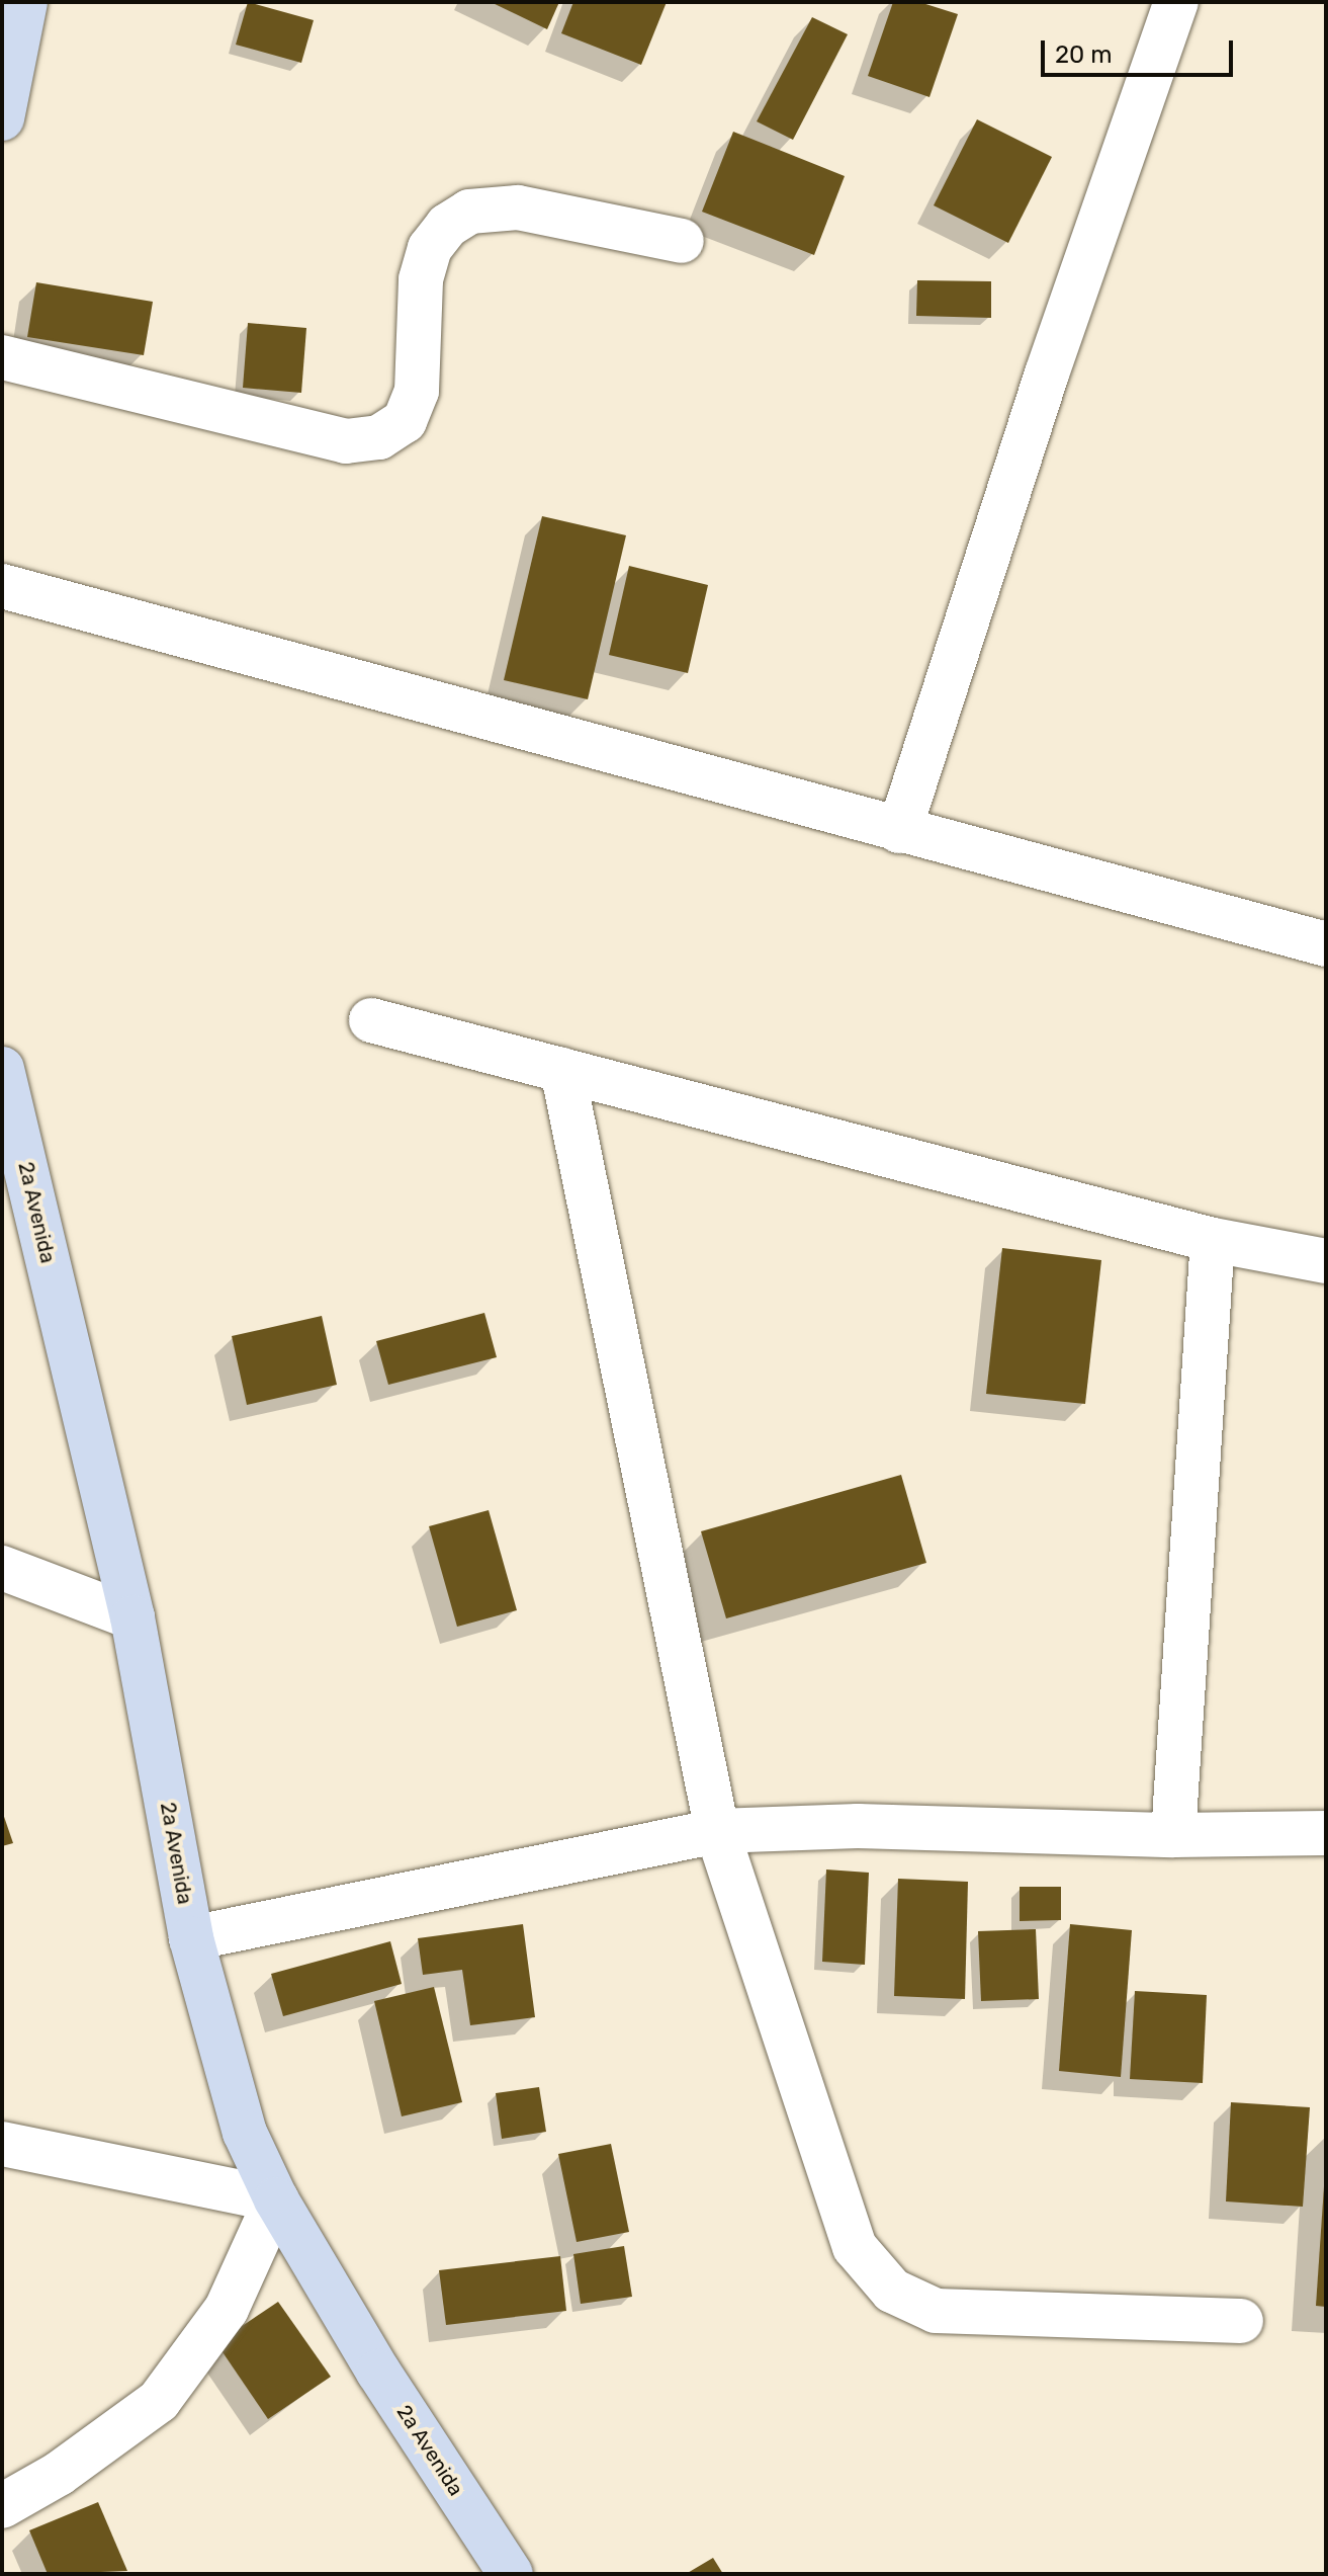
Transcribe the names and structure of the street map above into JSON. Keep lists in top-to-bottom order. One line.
{"streets":{"street":["2a Avenida"]},"scale_bar":"20 m"}
